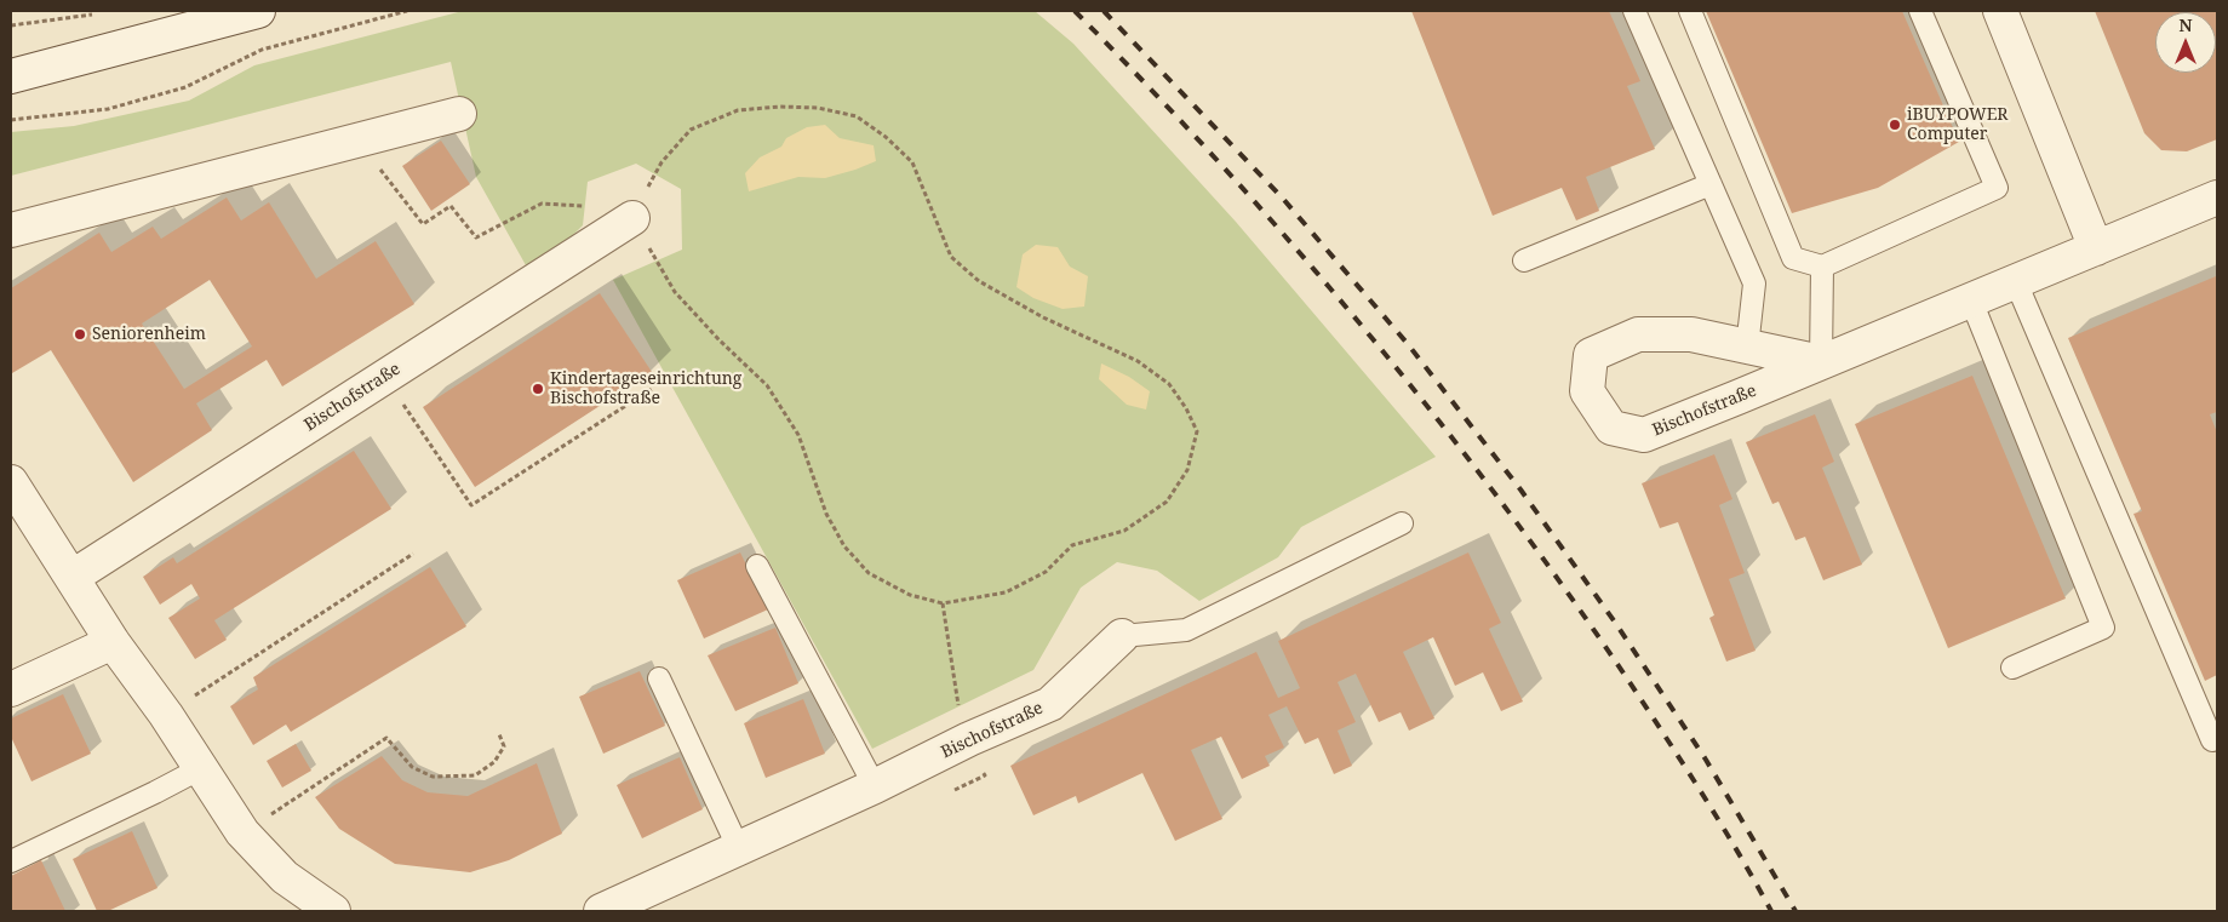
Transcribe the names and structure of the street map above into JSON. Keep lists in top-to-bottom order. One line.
{"streets":{"street":["Bischofstraße"]},"places":["iBUYPOWER Computer","Seniorenheim","Kindertageseinrichtung Bischofstraße"],"north":"top"}
